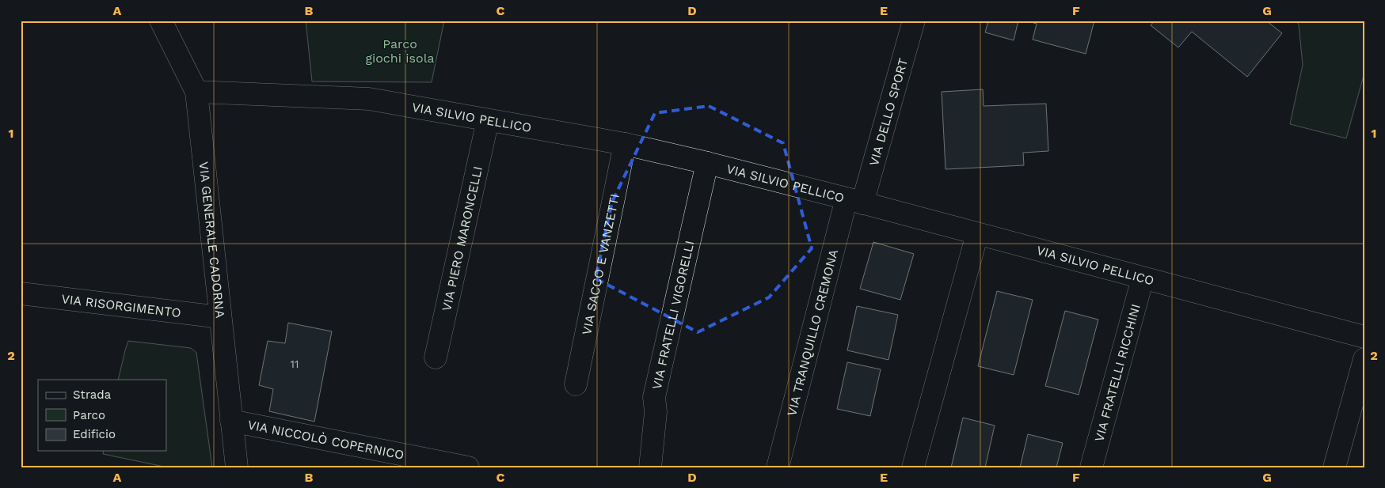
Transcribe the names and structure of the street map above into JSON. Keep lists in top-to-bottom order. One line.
{"streets":{"street":["VIA DELLO SPORT","VIA SILVIO PELLICO","VIA PIERO MARONCELLI","VIA GENERALE CADORNA","VIA SACCO E VANZETTI","VIA RISORGIMENTO","VIA FRATELLI VIGORELLI","VIA TRANQUILLO CREMONA","VIA FRATELLI RICCHINI","VIA NICCOLÒ COPERNICO"]},"crossings":[["VIA DELLO SPORT","VIA SILVIO PELLICO"],["VIA DELLO SPORT","VIA TRANQUILLO CREMONA"],["VIA SILVIO PELLICO","VIA PIERO MARONCELLI"],["VIA SILVIO PELLICO","VIA GENERALE CADORNA"],["VIA SILVIO PELLICO","VIA SACCO E VANZETTI"],["VIA SILVIO PELLICO","VIA FRATELLI VIGORELLI"],["VIA SILVIO PELLICO","VIA TRANQUILLO CREMONA"],["VIA SILVIO PELLICO","VIA FRATELLI RICCHINI"],["VIA GENERALE CADORNA","VIA RISORGIMENTO"],["VIA GENERALE CADORNA","VIA NICCOLÒ COPERNICO"]],"parks":["Parco giochi isola"],"house_numbers":["11"],"legend":["Strada","Parco","Edificio"],"grid":{"columns":["A","B","C","D","E","F","G"],"rows":["1","2"]}}
